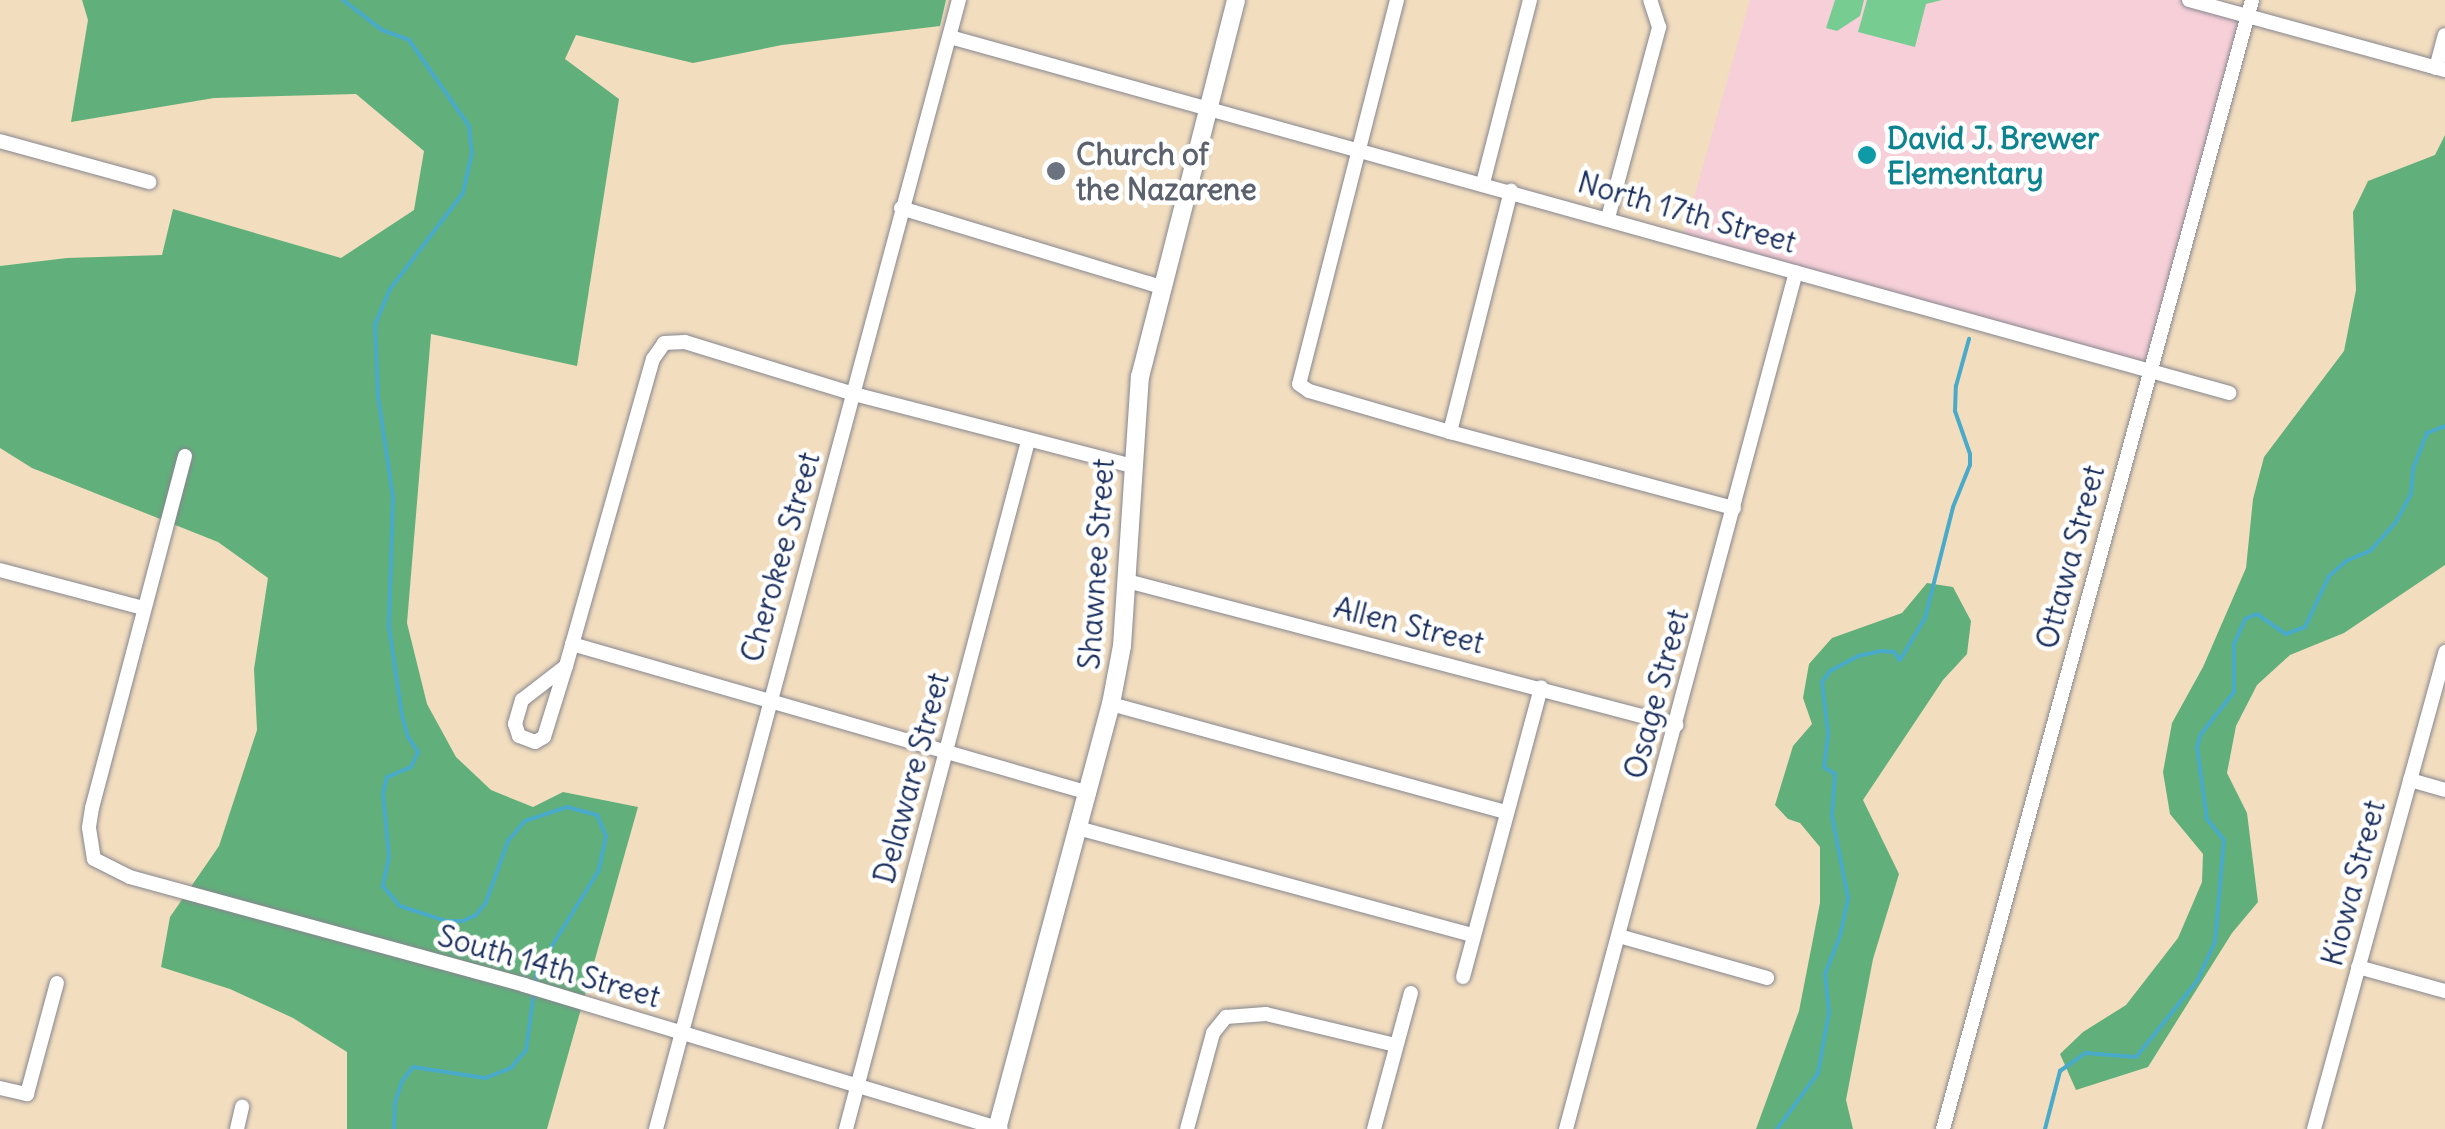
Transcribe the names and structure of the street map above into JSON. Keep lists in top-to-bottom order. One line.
{"streets":{"street":["North 17th Street","Cherokee Street","Ottawa Street","Shawnee Street","Allen Street","Osage Street","Delaware Street","Kiowa Street","South 14th Street"]},"crossings":[["North 17th Street","Cherokee Street"],["North 17th Street","Ottawa Street"],["North 17th Street","Shawnee Street"],["North 17th Street","Osage Street"],["Cherokee Street","South 14th Street"],["Shawnee Street","Allen Street"],["Shawnee Street","South 14th Street"],["Allen Street","Osage Street"],["Delaware Street","South 14th Street"]],"places":["David J. Brewer Elementary","Church of the Nazarene"]}
